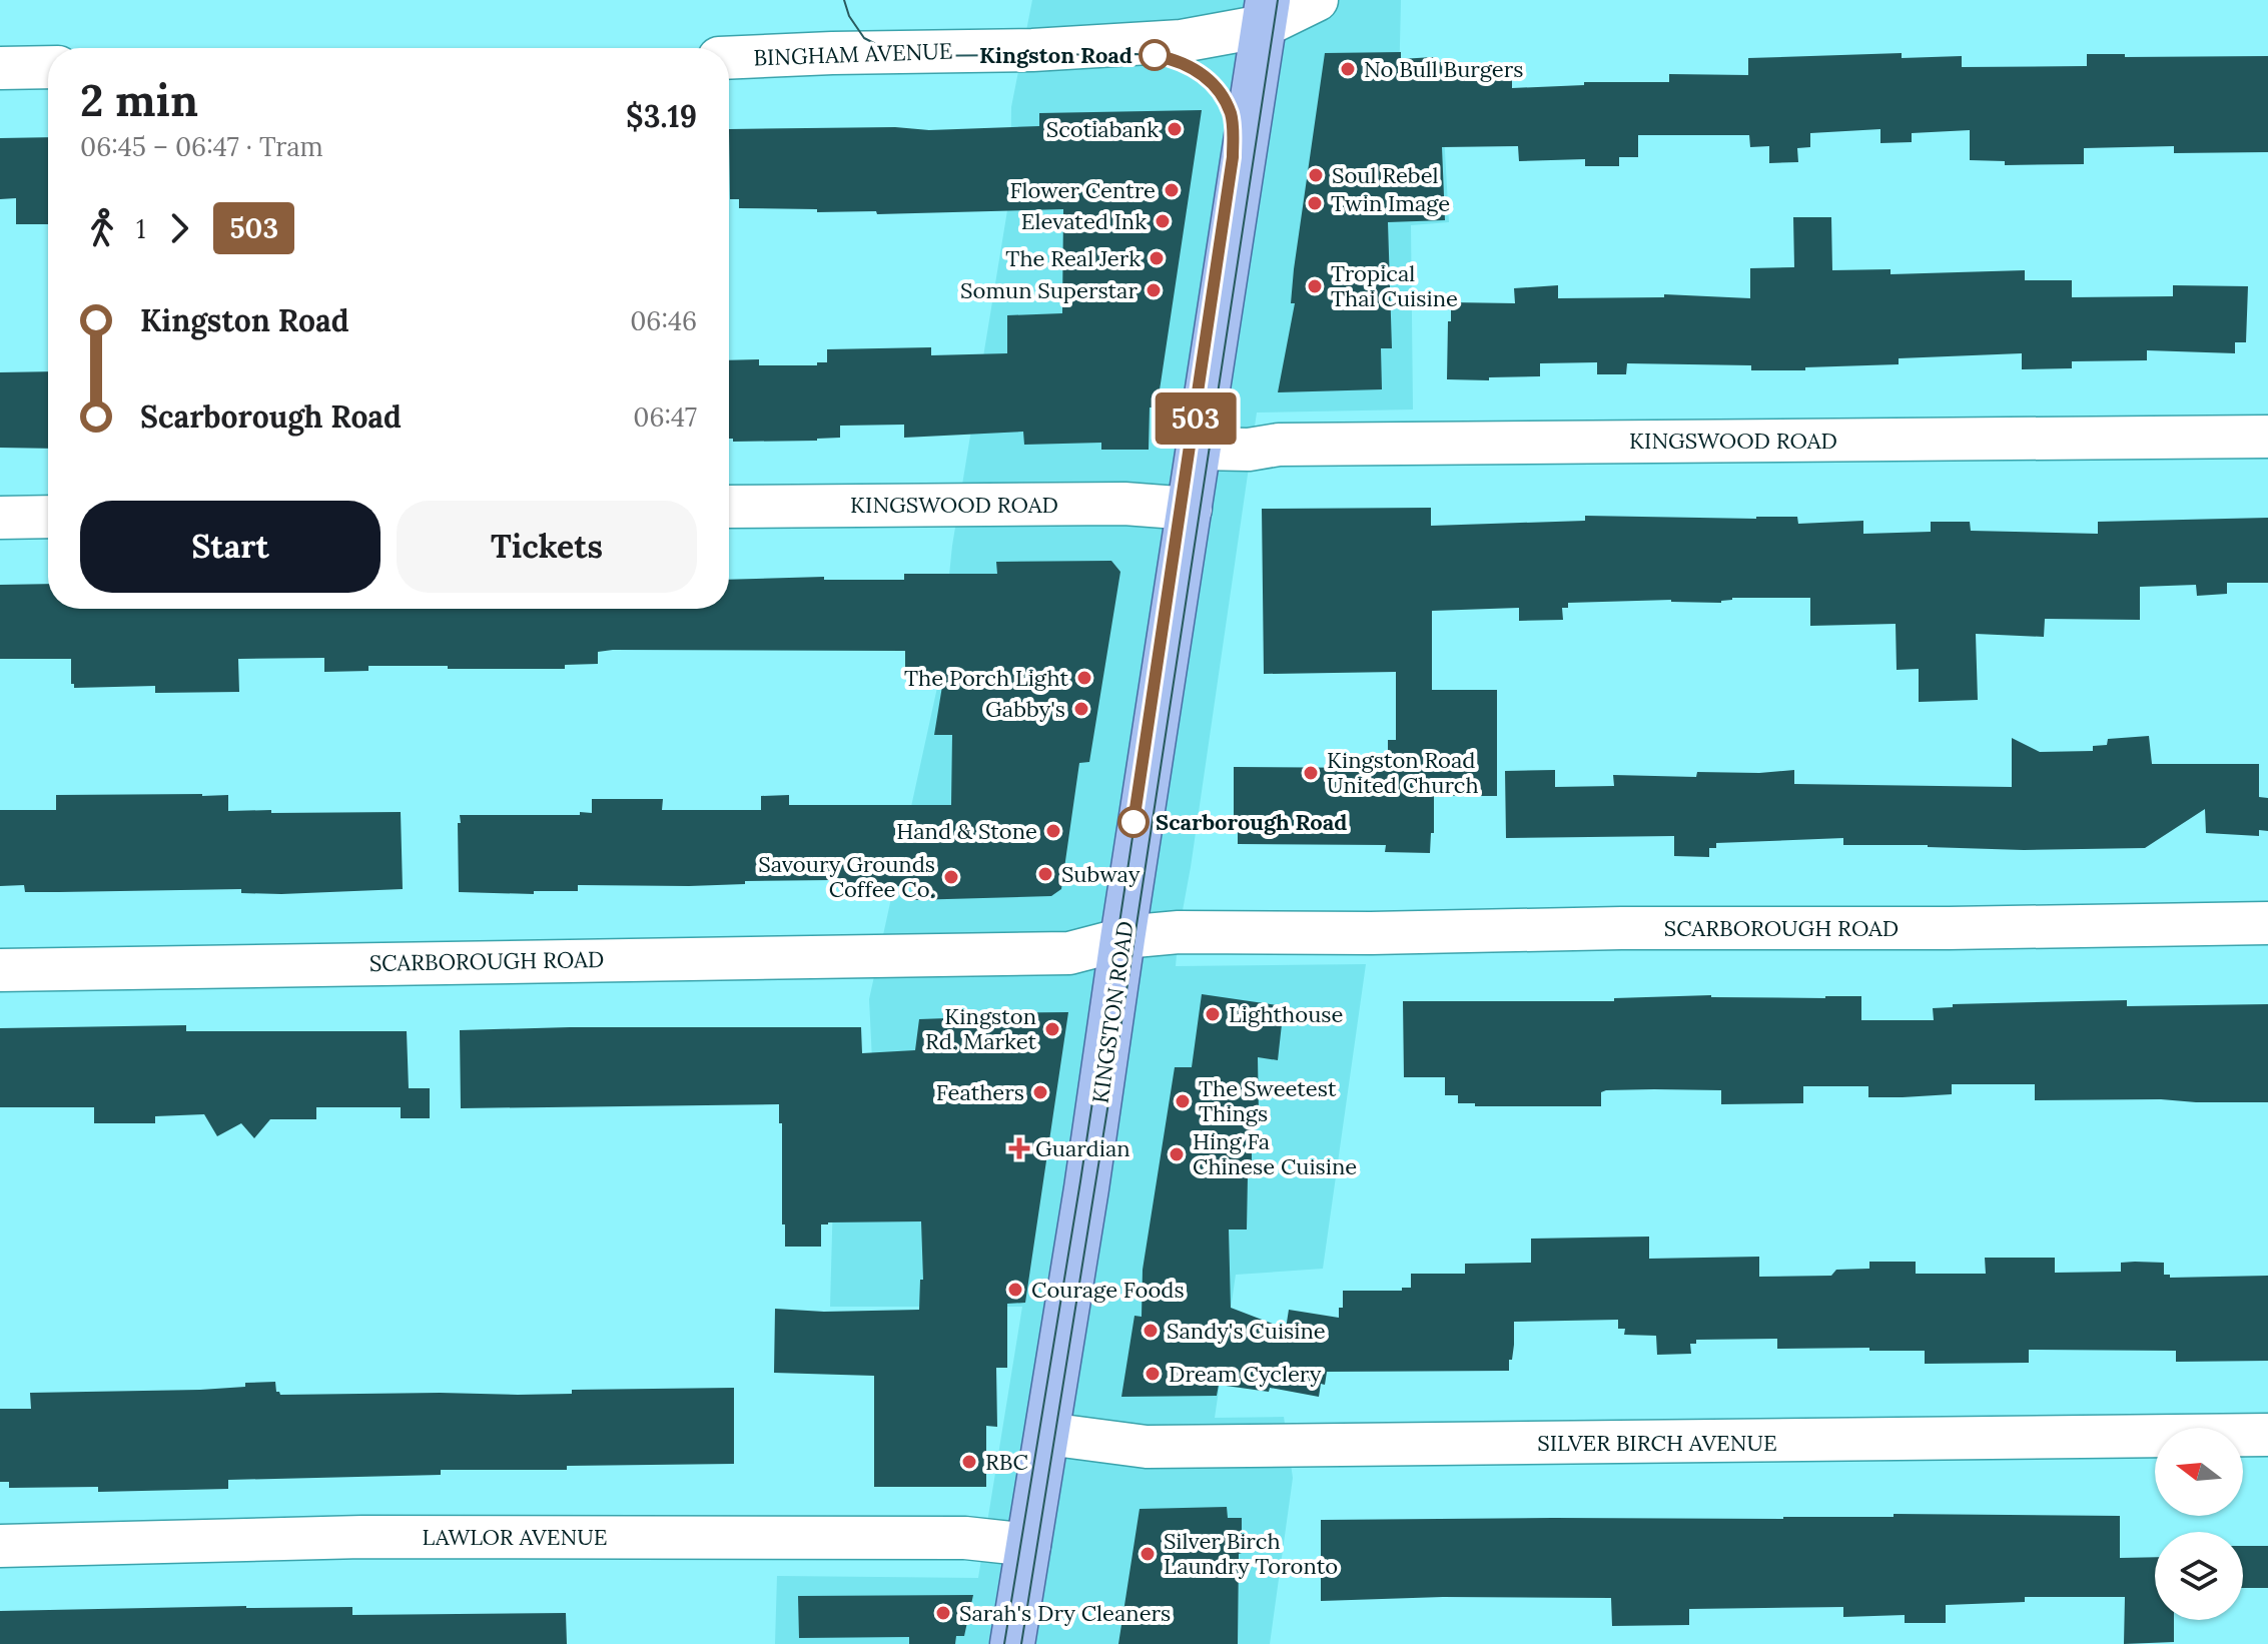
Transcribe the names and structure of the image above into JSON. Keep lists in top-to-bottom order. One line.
{"streets":{"main road":["KINGSTON ROAD"],"street":["BINGHAM AVENUE","KINGSWOOD ROAD","SCARBOROUGH ROAD","SILVER BIRCH AVENUE","LAWLOR AVENUE"]},"crossings":[["BINGHAM AVENUE","KINGSTON ROAD"],["KINGSWOOD ROAD","KINGSTON ROAD"],["SCARBOROUGH ROAD","KINGSTON ROAD"],["KINGSTON ROAD","SILVER BIRCH AVENUE"],["KINGSTON ROAD","LAWLOR AVENUE"]],"places":{"other":["Kingston Road","No Bull Burgers","Scotiabank","Soul Rebel","Flower Centre","Twin Image","Elevated Ink","The Real Jerk","Tropical Thai Cuisine","Somun Superstar","The Porch Light","Gabby's","Kingston Road United Church","Scarborough Road","Hand & Stone","Subway","Savoury Grounds Coffee Co.","Lighthouse","Kingston Rd. Market","Feathers","The Sweetest Things","Hing Fa Chinese Cuisine","Courage Foods","Sandy's Cuisine","Dream Cyclery","RBC","Silver Birch Laundry Toronto","Sarah's Dry Cleaners"],"health":["Guardian"]},"lines":["tram line 503"],"north":"left","page":{"on_map":"503","heading":["2 min","06:45 – 06:47 · Tram","$3.19"],"legs":["1","503"],"list":[{"name":"Kingston Road","value":"06:46"},{"name":"Scarborough Road","value":"06:47"}],"buttons":["Start","Tickets"]}}
